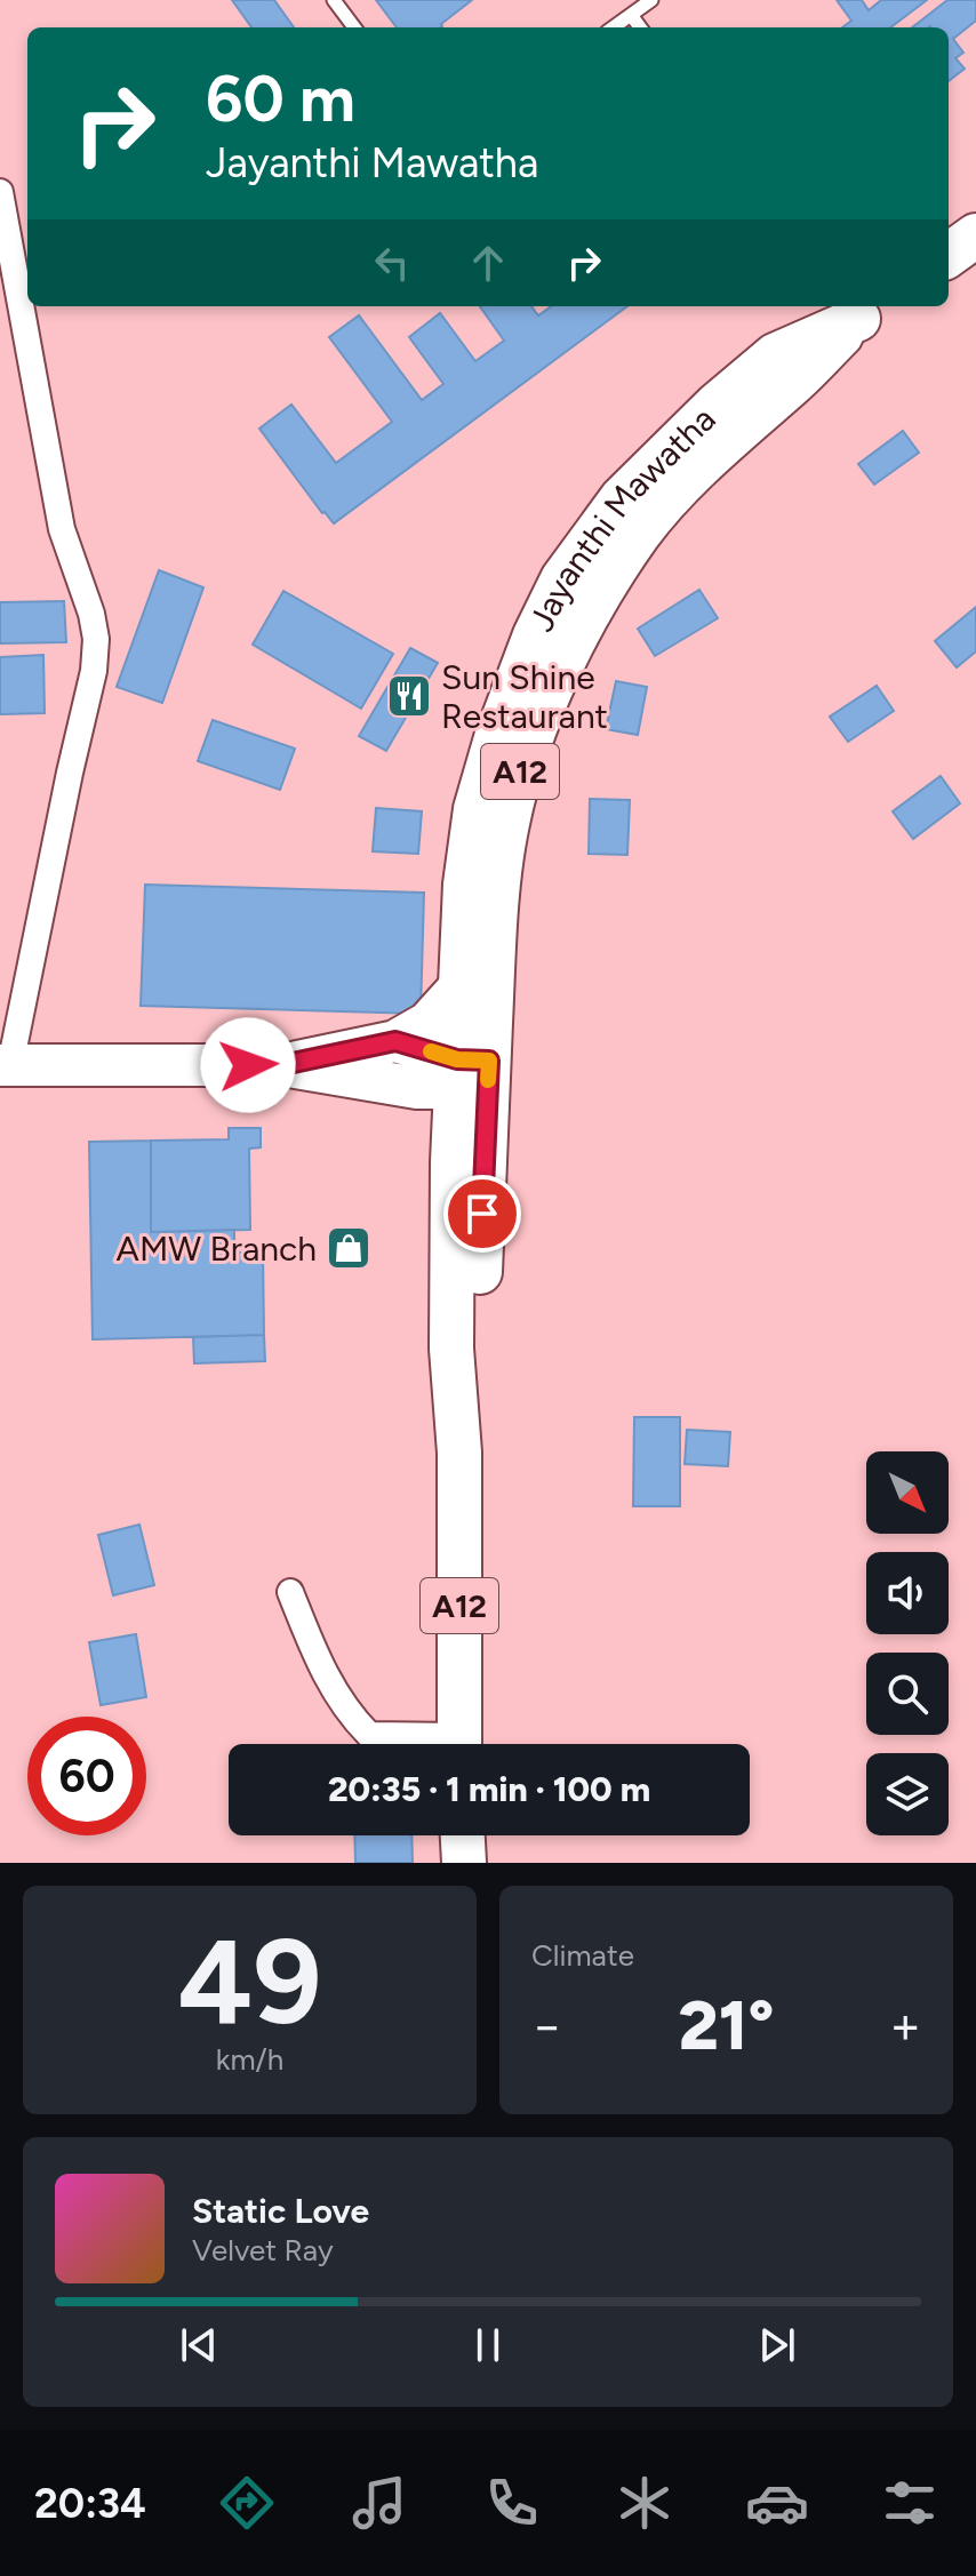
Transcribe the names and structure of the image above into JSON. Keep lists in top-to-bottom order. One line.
{"streets":{"highway":["Jayanthi Mawatha","A12"]},"places":{"restaurant":["Sun Shine Restaurant"],"shop":["AMW Branch"]},"north":"bottom right","page":{"turn":["60 m","Jayanthi Mawatha"],"limit":"60","trip":"20:35 · 1 min · 100 m","tile":[["49","km/h"],"Climate"],"heat":["−","21°","+"],"song":["Static Love","Velvet Ray"],"tabs":"20:34"}}
